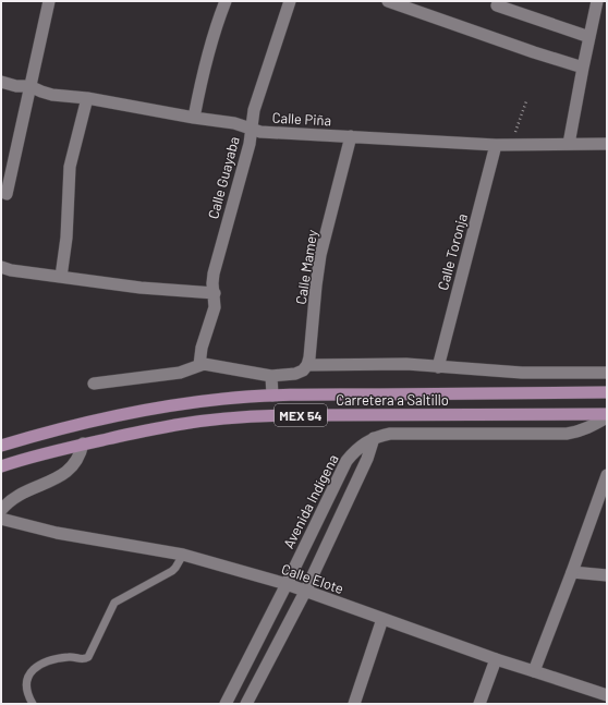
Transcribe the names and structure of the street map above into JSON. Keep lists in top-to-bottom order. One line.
{"streets":{"main road":["Carretera a Saltillo","MEX 54"],"street":["Calle Piña","Calle Guayaba","Calle Toronja","Calle Mamey","Avenida Indígena","Calle Elote"]},"crossings":[["Calle Piña","Calle Guayaba"],["Calle Piña","Calle Toronja"],["Calle Piña","Calle Mamey"],["Carretera a Saltillo","Avenida Indígena"],["Avenida Indígena","Calle Elote"]]}
